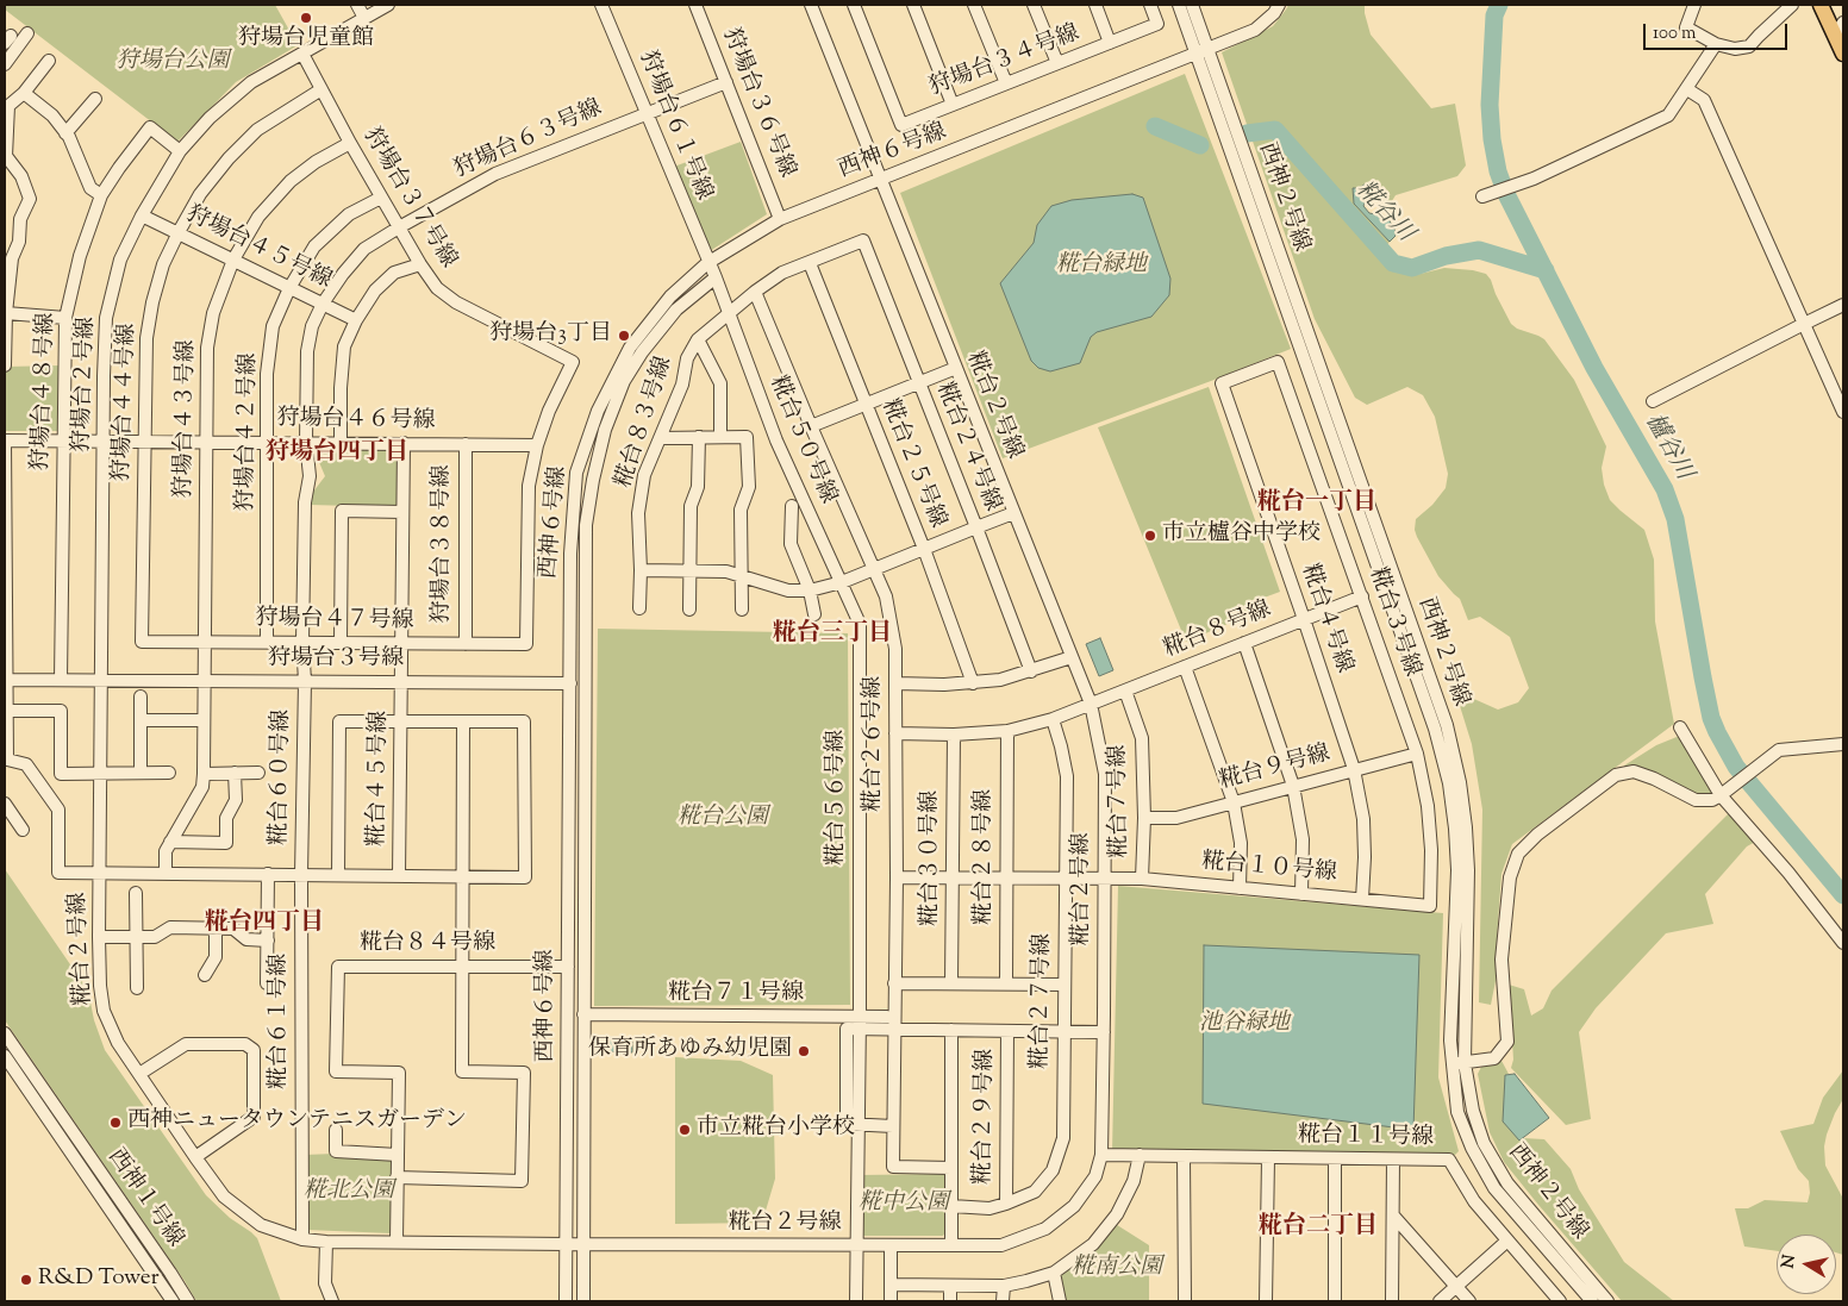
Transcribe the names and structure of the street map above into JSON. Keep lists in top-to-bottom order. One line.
{"streets":{"street":["狩場台３４号線","狩場台３６号線","狩場台６１号線","狩場台６３号線","西神６号線","西神２号線","狩場台３７号線","狩場台４５号線","狩場台２号線","狩場台４８号線","狩場台４４号線","糀台２号線","狩場台４３号線","狩場台４６号線","糀台８３号線","狩場台４２号線","糀台５０号線","糀台２４号線","糀台２５号線","狩場台３８号線","糀台４号線","狩場台４７号線","糀台３号線","糀台８号線","狩場台３号線","糀台２６号線","糀台９号線","糀台６０号線","糀台４５号線","糀台５６号線","糀台７号線","糀台２８号線","糀台３０号線","糀台１０号線","糀台８４号線","糀台７１号線","糀台２７号線","糀台６１号線","糀台２９号線","糀台１１号線","西神１号線"]},"crossings":[["狩場台３６号線","狩場台６３号線"],["狩場台３６号線","西神６号線"],["狩場台６１号線","狩場台６３号線"],["狩場台６１号線","西神６号線"],["狩場台６１号線","糀台５０号線"],["狩場台６３号線","狩場台３７号線"],["狩場台６３号線","狩場台４５号線"],["狩場台６３号線","狩場台４６号線"],["狩場台６３号線","糀台６０号線"],["西神６号線","西神２号線"],["西神６号線","糀台２号線"],["西神６号線","狩場台３号線"],["西神６号線","糀台８４号線"],["狩場台３７号線","狩場台２号線"],["狩場台３７号線","狩場台４４号線"],["狩場台３７号線","狩場台４３号線"],["狩場台３７号線","狩場台４６号線"],["狩場台３７号線","狩場台４２号線"],["狩場台３７号線","狩場台４７号線"],["狩場台４５号線","狩場台２号線"],["狩場台４５号線","狩場台４４号線"],["狩場台４５号線","狩場台４３号線"],["狩場台４５号線","狩場台４２号線"],["狩場台２号線","狩場台４８号線"],["狩場台２号線","糀台２号線"],["狩場台２号線","狩場台４６号線"],["狩場台２号線","狩場台３号線"],["狩場台４８号線","狩場台４６号線"],["狩場台４８号線","狩場台３号線"],["狩場台４４号線","狩場台４６号線"],["狩場台４４号線","狩場台４７号線"],["糀台２号線","糀台８号線"],["糀台２号線","狩場台３号線"],["糀台２号線","糀台１０号線"],["糀台２号線","糀台８４号線"],["糀台２号線","糀台６１号線"],["糀台２号線","糀台１１号線"],["狩場台４３号線","狩場台４６号線"],["狩場台４３号線","狩場台４７号線"],["狩場台４３号線","狩場台３号線"],["狩場台４６号線","狩場台４２号線"],["狩場台４６号線","狩場台３８号線"],["狩場台４６号線","糀台６０号線"],["狩場台４６号線","糀台４５号線"],["糀台８３号線","糀台５０号線"],["糀台８３号線","糀台２４号線"],["糀台８３号線","糀台２５号線"],["糀台８３号線","糀台２６号線"],["狩場台４２号線","狩場台４７号線"],["糀台５０号線","糀台５６号線"],["狩場台３８号線","狩場台４７号線"],["糀台４号線","糀台３号線"],["糀台４号線","糀台８号線"],["糀台４号線","糀台９号線"],["糀台４号線","糀台１０号線"],["狩場台４７号線","糀台６０号線"],["狩場台４７号線","糀台４５号線"],["糀台３号線","糀台８号線"],["糀台３号線","糀台９号線"],["糀台３号線","糀台１０号線"],["糀台８号線","糀台２６号線"],["糀台８号線","糀台７号線"],["糀台８号線","糀台２８号線"],["糀台８号線","糀台３０号線"],["糀台８号線","糀台２７号線"],["狩場台３号線","糀台６０号線"],["狩場台３号線","糀台４５号線"],["糀台２６号線","糀台１０号線"],["糀台９号線","糀台７号線"],["糀台６０号線","糀台６１号線"],["糀台５６号線","糀台７１号線"],["糀台７号線","糀台１０号線"],["糀台２８号線","糀台１０号線"],["糀台３０号線","糀台１０号線"],["糀台１０号線","糀台２７号線"],["糀台２７号線","糀台２９号線"]],"districts":["狩場台四丁目","糀台一丁目","糀台三丁目","糀台四丁目","糀台二丁目"],"water":["糀谷川","櫨谷川"],"parks":["狩場台公園","糀台緑地","糀台公園","池谷緑地","糀北公園","糀中公園","糀南公園"],"places":["狩場台児童館","狩場台3丁目","市立櫨谷中学校","保育所あゆみ幼児園","西神ニュータウンテニスガーデン","市立糀台小学校","R&D Tower"],"scale_bar":"100 m","north":"left"}
